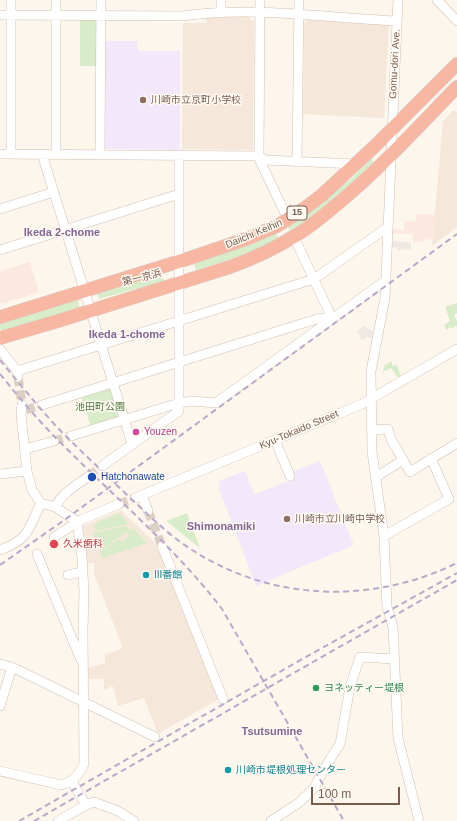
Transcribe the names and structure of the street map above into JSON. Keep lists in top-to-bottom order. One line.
{"streets":{"highway":["15","Daiichi Keihin"],"street":["Gomu-dori Ave.","Kyu-Tokaido Street"]},"crossings":[["Gomu-dori Ave.","Daiichi Keihin"],["Gomu-dori Ave.","Kyu-Tokaido Street"]],"districts":["Ikeda 2-chome","Ikeda 1-chome","Shimonamiki","Tsutsumine"],"parks":["池田町公園"],"places":["川崎市立京町小学校","Youzen","Hatchonawate","川崎市立川崎中学校","久米歯科","III番館","ヨネッティー堤根","川崎市堤根処理センター"],"scale_bar":"100 m"}
